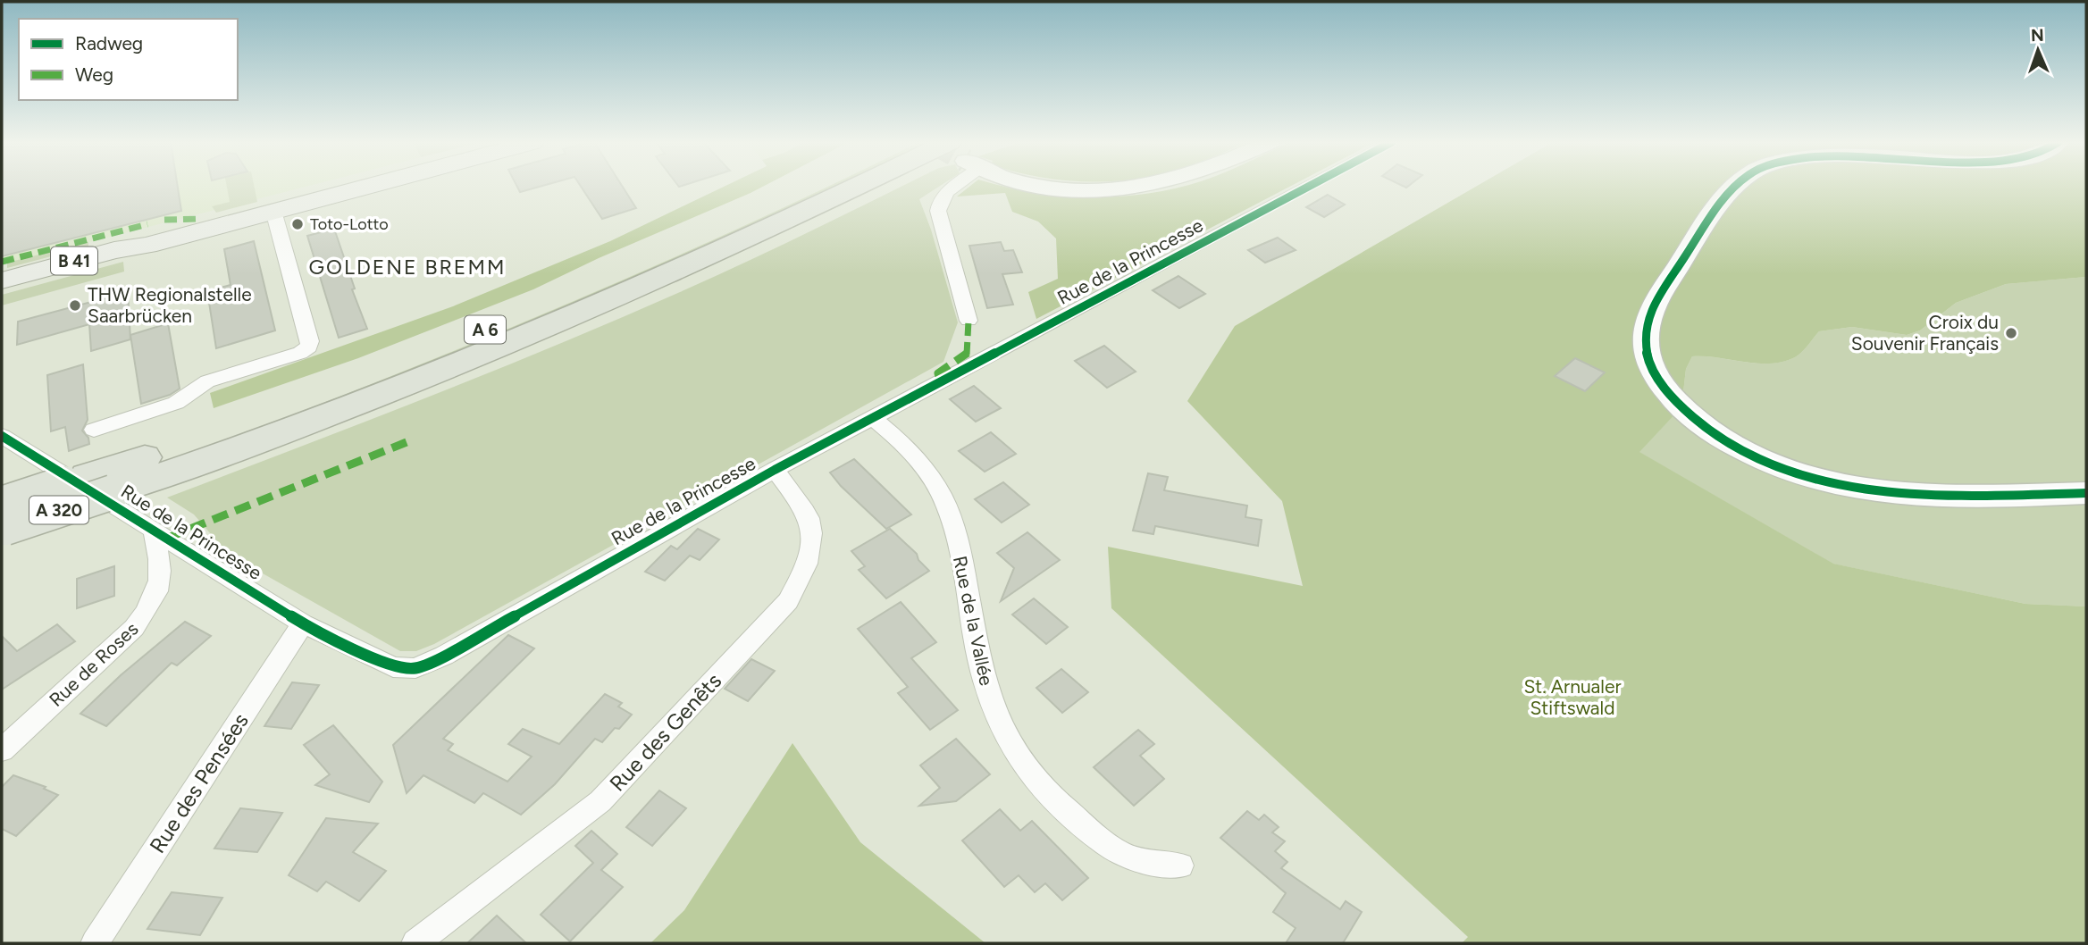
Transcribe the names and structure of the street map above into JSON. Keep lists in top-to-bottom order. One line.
{"streets":{"highway":["A 6","A 320"],"main road":["B 41"],"street":["Rue de la Princesse","Rue de la Vallée","Rue de Roses","Rue des Genêts","Rue des Pensées"]},"crossings":[["Rue de la Princesse","Rue de la Vallée"],["Rue de la Princesse","Rue de Roses"],["Rue de la Princesse","Rue des Genêts"],["Rue de la Princesse","Rue des Pensées"],["A 6","A 320"]],"districts":["GOLDENE BREMM"],"parks":["St. Arnualer Stiftswald"],"places":["Toto-Lotto","THW Regionalstelle Saarbrücken","Croix du Souvenir Français"],"legend":["Radweg","Weg"],"north":"top"}
